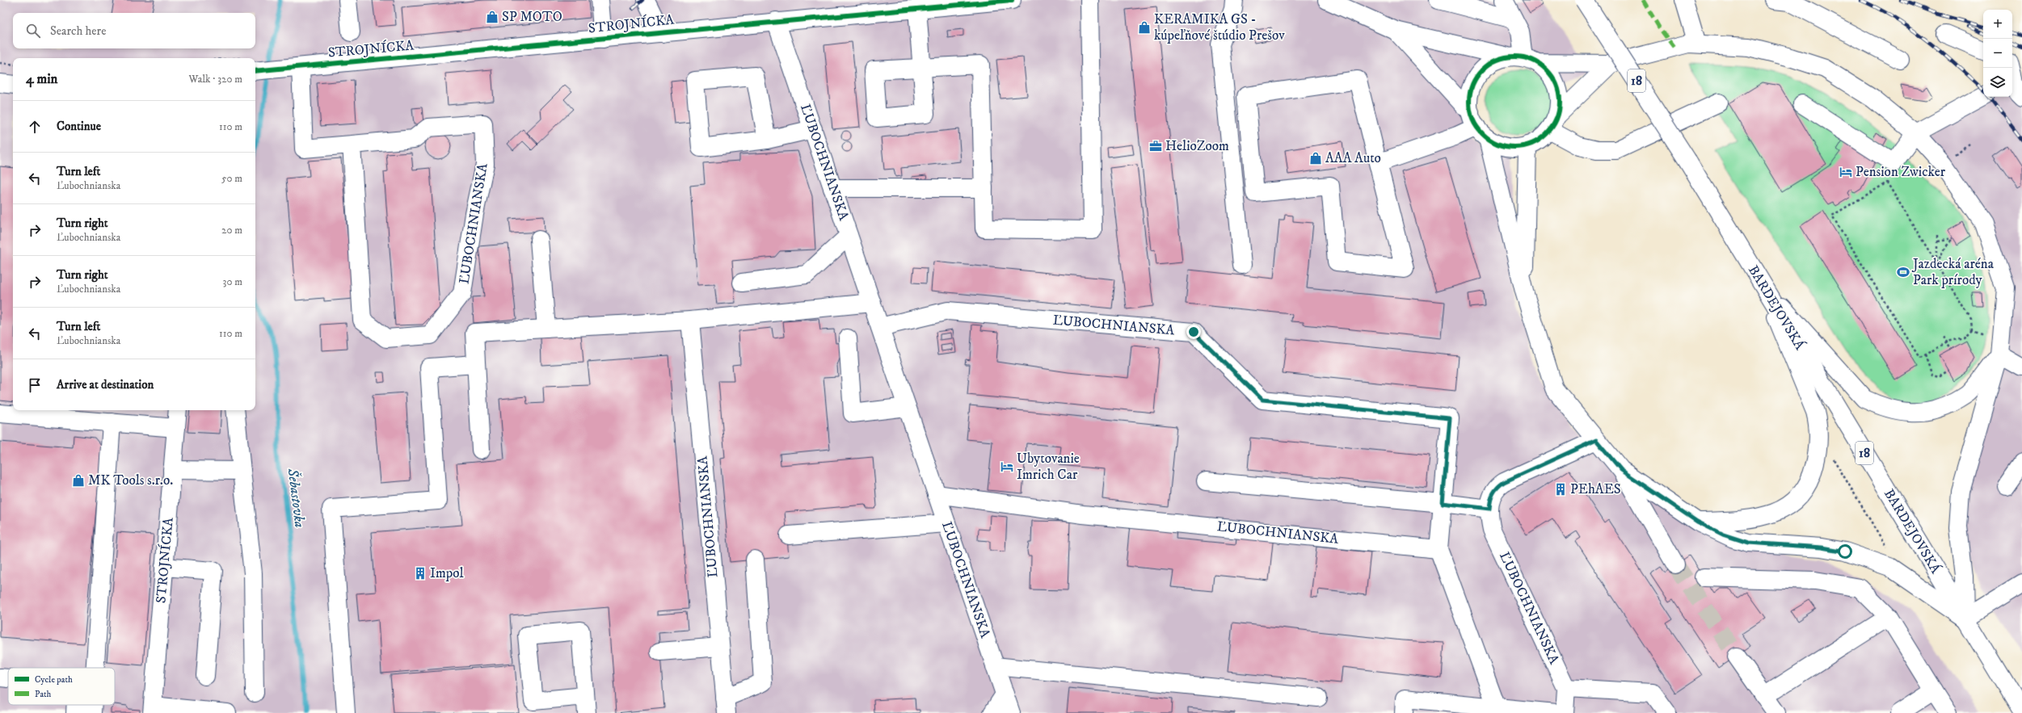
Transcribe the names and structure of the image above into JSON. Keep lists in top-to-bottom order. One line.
{"streets":{"street":["STROJNÍCKA","18","ĽUBOCHNIANSKA","BARDEJOVSKÁ"]},"crossings":[["STROJNÍCKA","ĽUBOCHNIANSKA"]],"water":["Šebastovka"],"places":{"shop":["SP MOTO","KERAMIKA GS - kúpeľňové štúdio Prešov","AAA Auto","MK Tools s.r.o."],"office":["HelioZoom"],"hotel":["Pension Zwicker","Ubytovanie Imrich Car"],"sports":["Jazdecká aréna Park prírody"],"building":["PEhAES","Impol"]},"legend":["Cycle path","Path"],"page":{"map_buttons":["+","−"],"search":"Search here","heading":["4 min","Walk · 320 m"],"list":[["Continue","110 m"],["Turn left","Ľubochnianska","50 m"],["Turn right","Ľubochnianska","20 m"],["Turn right","Ľubochnianska","30 m"],["Turn left","Ľubochnianska","110 m"],"Arrive at destination"]}}
